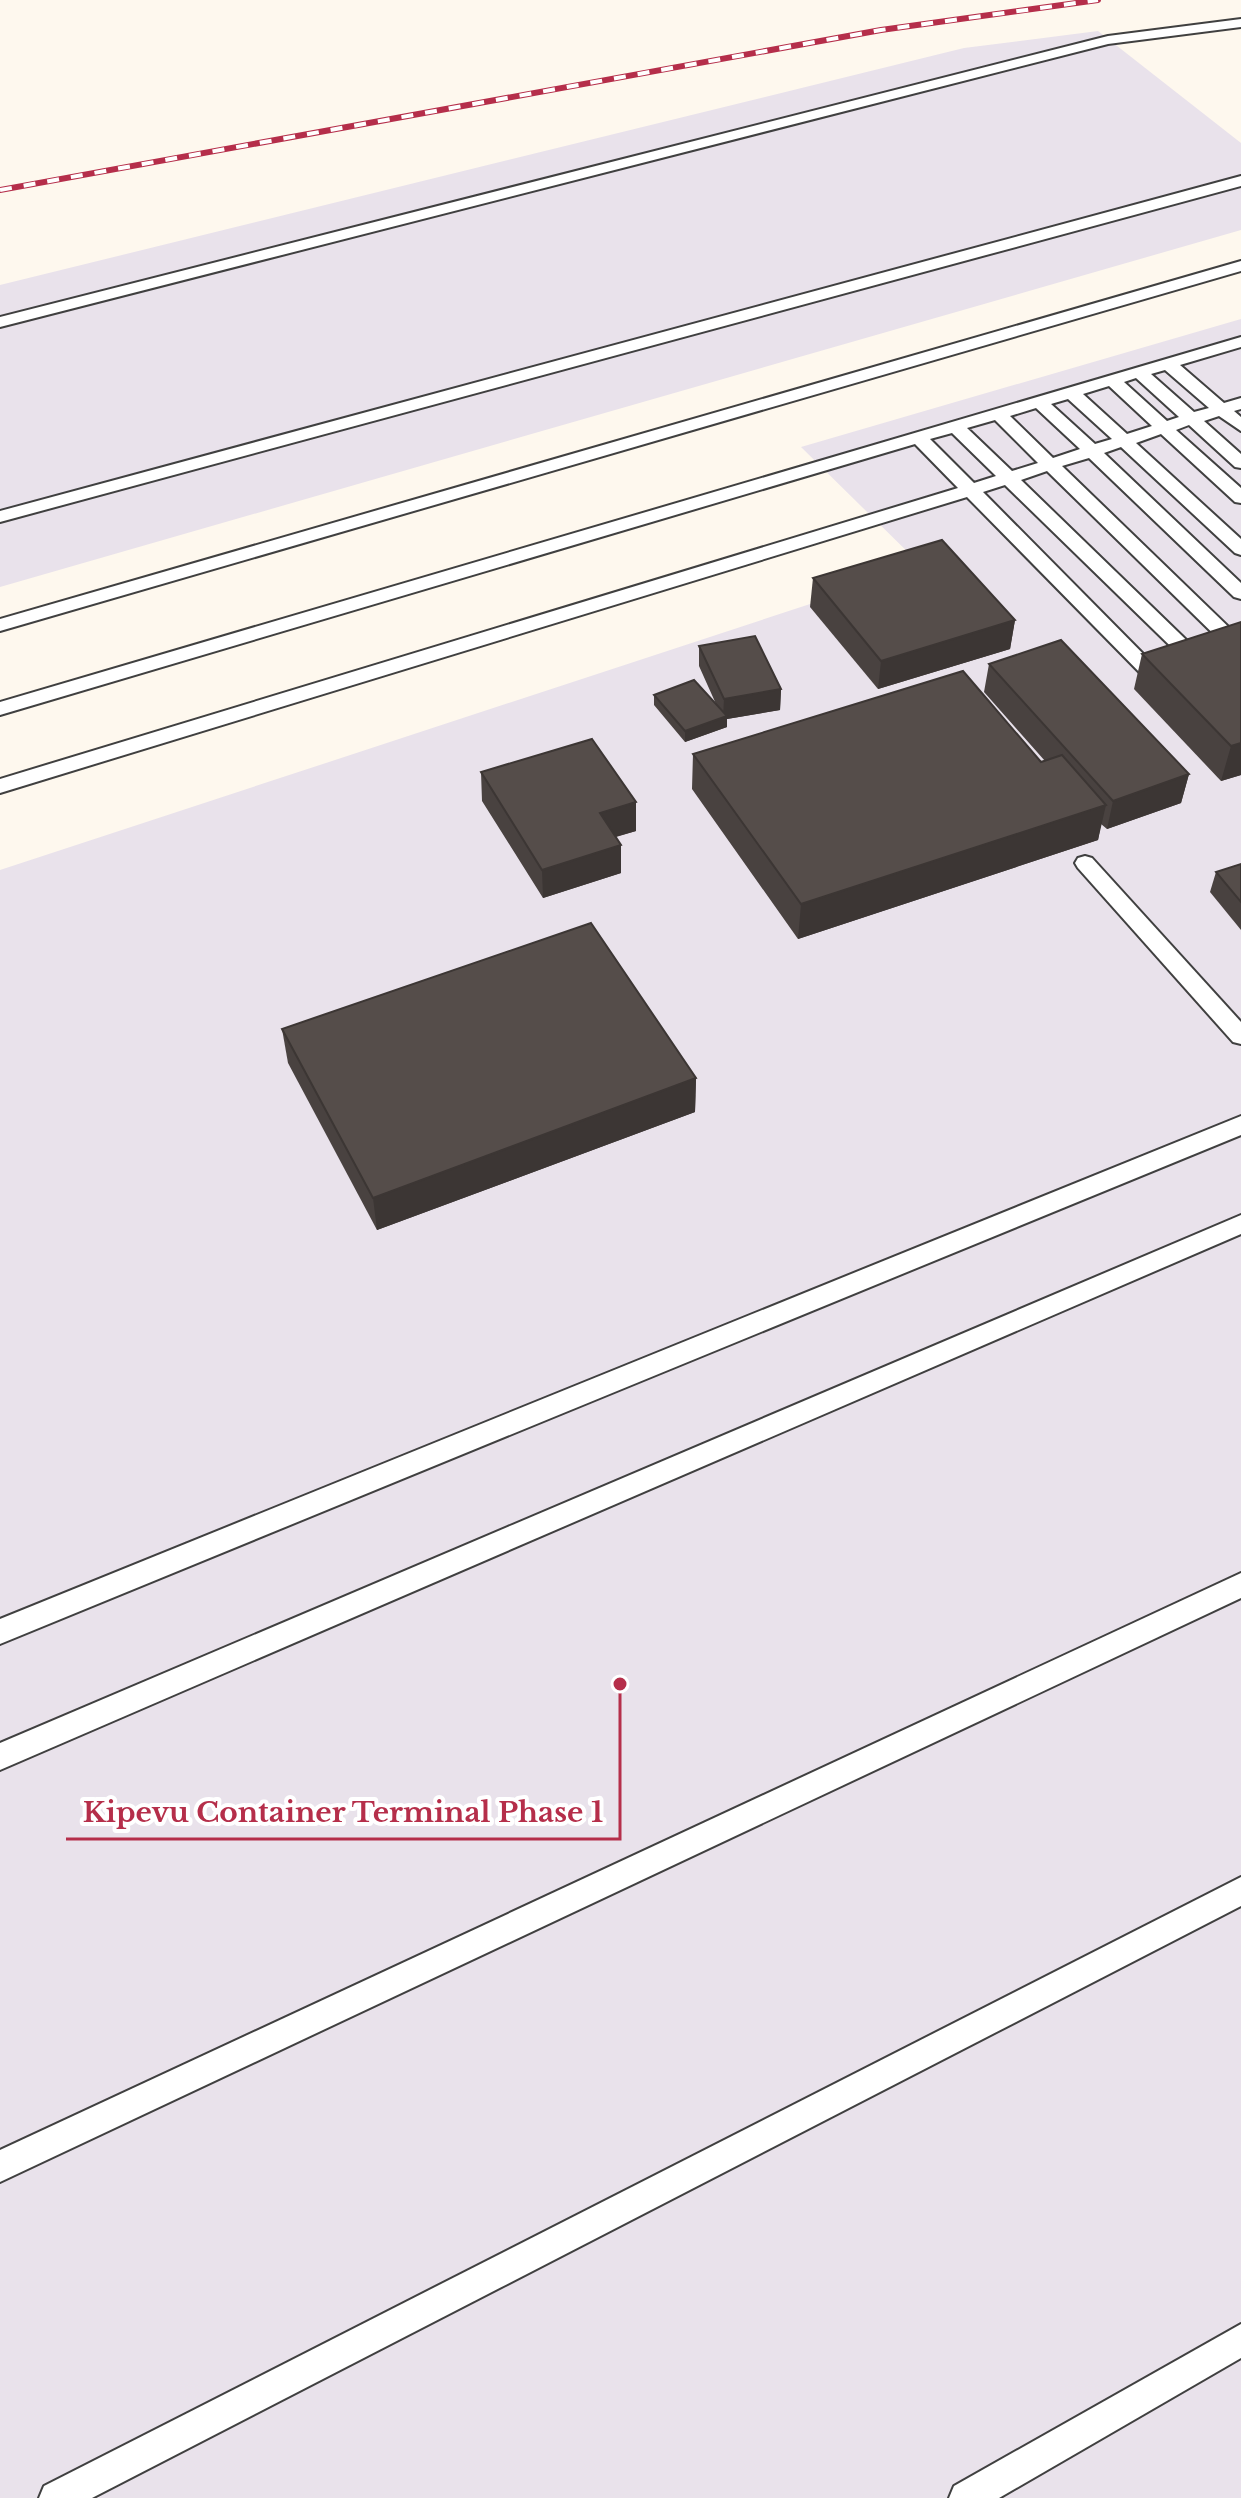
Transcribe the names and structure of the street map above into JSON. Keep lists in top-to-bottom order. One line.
{"places":["Kipevu Container Terminal Phase 1"]}
